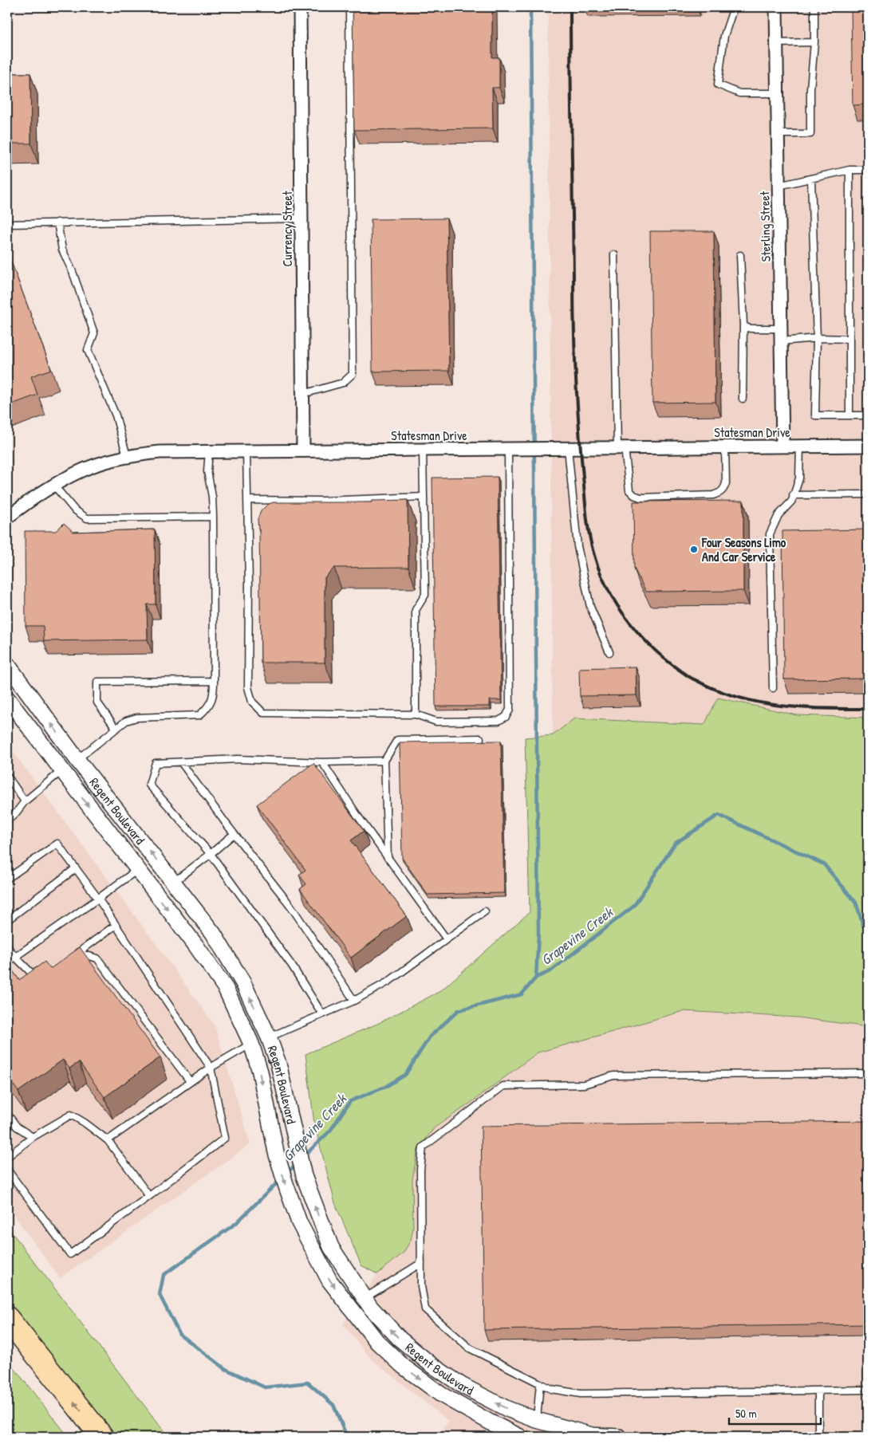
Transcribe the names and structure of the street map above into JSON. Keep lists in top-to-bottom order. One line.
{"streets":{"street":["Sterling Street","Currency Street","Statesman Drive","Regent Boulevard"]},"crossings":[["Sterling Street","Statesman Drive"],["Currency Street","Statesman Drive"]],"water":["Grapevine Creek"],"places":["Four Seasons Limo And Car Service"],"scale_bar":"50 m"}
